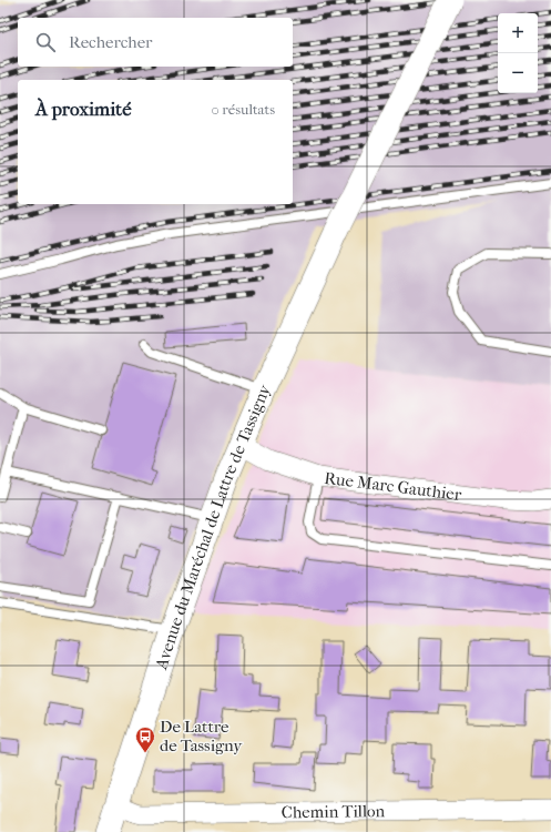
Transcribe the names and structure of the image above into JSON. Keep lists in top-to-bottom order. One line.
{"streets":{"street":["Rue Marc Gauthier","Avenue du Maréchal de Lattre de Tassigny","Chemin Tillon"]},"crossings":[["Rue Marc Gauthier","Avenue du Maréchal de Lattre de Tassigny"],["Avenue du Maréchal de Lattre de Tassigny","Chemin Tillon"]],"places":{"bus stop":["De Lattre de Tassigny"]},"page":{"map_buttons":["+","−"],"search":"Rechercher","heading":["À proximité","0 résultats"]}}
